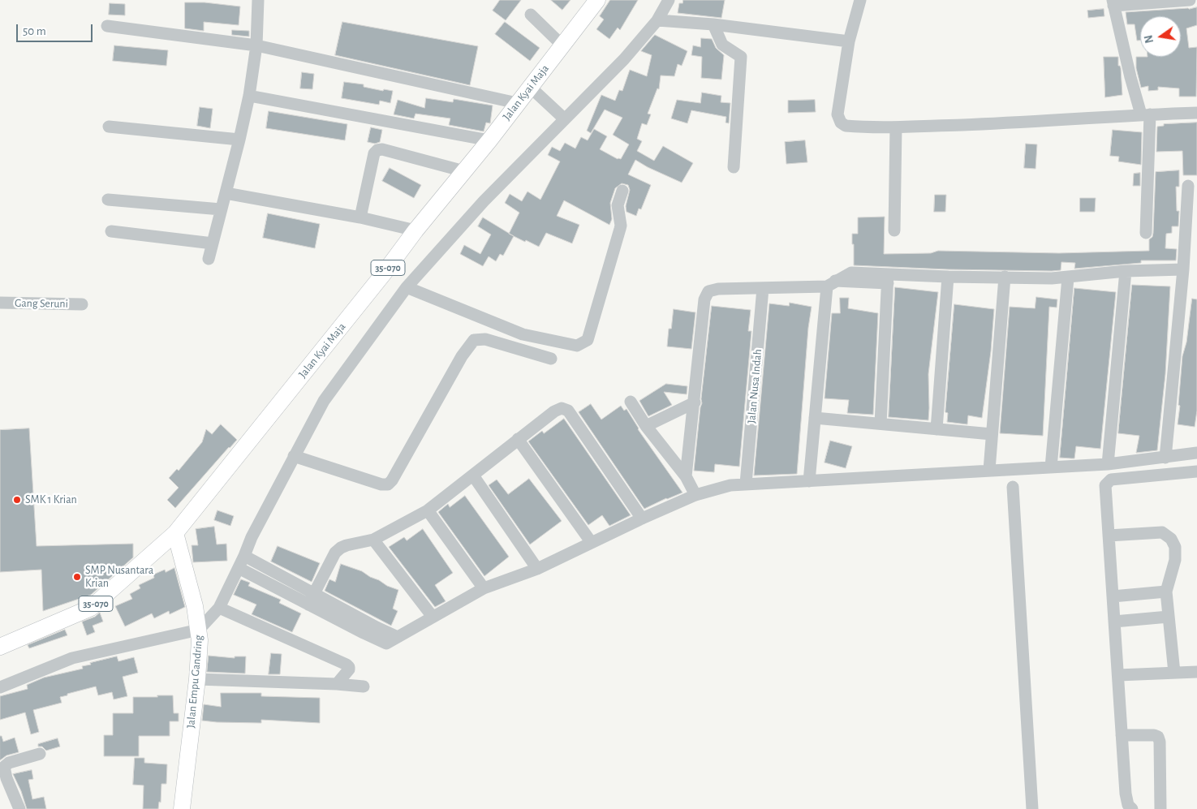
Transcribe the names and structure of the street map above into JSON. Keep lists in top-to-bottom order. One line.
{"streets":{"main road":["Jalan Kyai Maja","35-070","Jalan Empu Gandring"],"street":["Gang Seruni","Jalan Nusa Indah"]},"crossings":[["Jalan Kyai Maja","Jalan Empu Gandring"]],"places":["SMK 1 Krian","SMP Nusantara Krian"],"scale_bar":"50 m","north":"left"}
